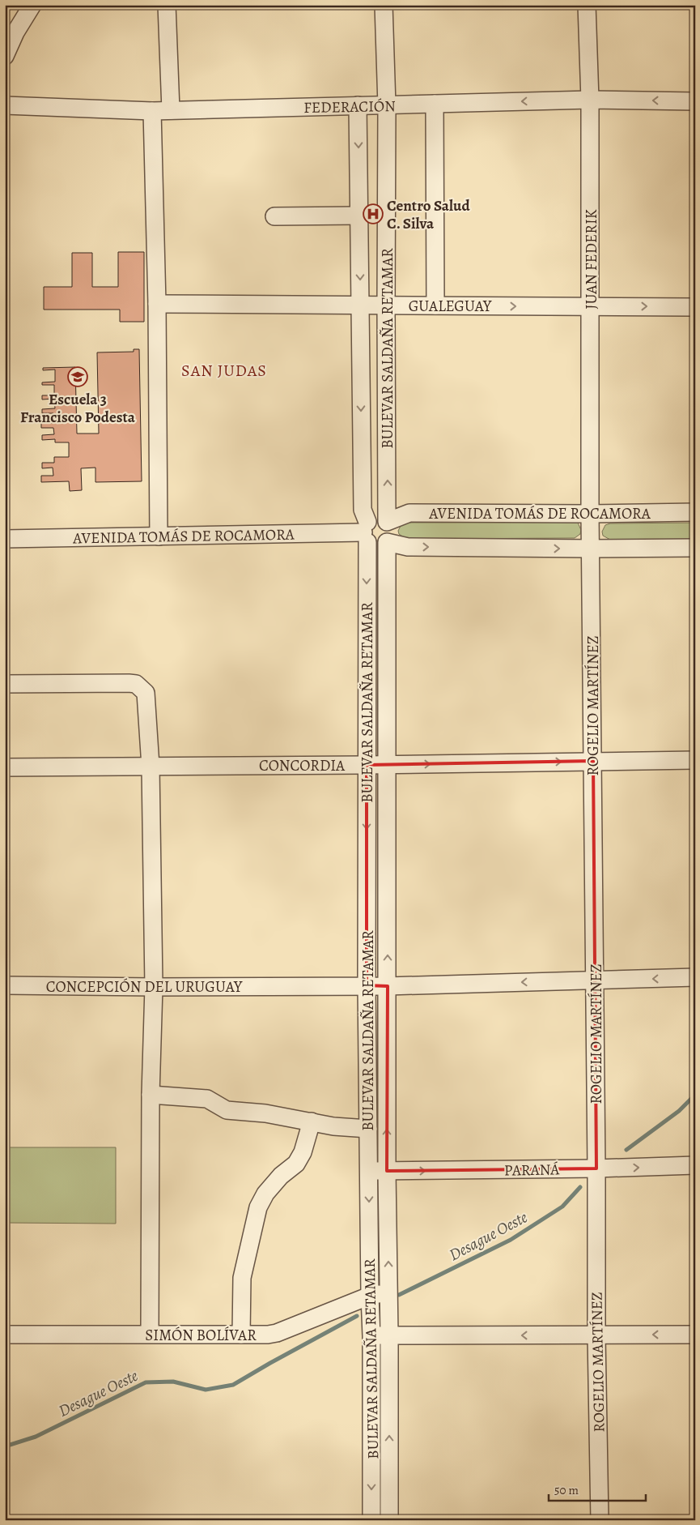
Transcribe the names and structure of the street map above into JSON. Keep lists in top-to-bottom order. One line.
{"streets":{"street":["FEDERACIÓN","JUAN FEDERIK","GUALEGUAY","BULEVAR SALDAÑA RETAMAR","AVENIDA TOMÁS DE ROCAMORA","ROGELIO MARTÍNEZ","CONCORDIA","CONCEPCIÓN DEL URUGUAY","PARANÁ","SIMÓN BOLÍVAR"]},"crossings":[["FEDERACIÓN","JUAN FEDERIK"],["FEDERACIÓN","BULEVAR SALDAÑA RETAMAR"],["JUAN FEDERIK","GUALEGUAY"],["JUAN FEDERIK","AVENIDA TOMÁS DE ROCAMORA"],["JUAN FEDERIK","ROGELIO MARTÍNEZ"],["GUALEGUAY","BULEVAR SALDAÑA RETAMAR"],["BULEVAR SALDAÑA RETAMAR","AVENIDA TOMÁS DE ROCAMORA"],["BULEVAR SALDAÑA RETAMAR","CONCORDIA"],["BULEVAR SALDAÑA RETAMAR","CONCEPCIÓN DEL URUGUAY"],["BULEVAR SALDAÑA RETAMAR","PARANÁ"],["BULEVAR SALDAÑA RETAMAR","SIMÓN BOLÍVAR"],["ROGELIO MARTÍNEZ","CONCORDIA"],["ROGELIO MARTÍNEZ","CONCEPCIÓN DEL URUGUAY"],["ROGELIO MARTÍNEZ","PARANÁ"]],"one_way":["FEDERACIÓN","GUALEGUAY","CONCEPCIÓN DEL URUGUAY","PARANÁ"],"districts":["SAN JUDAS"],"water":["Desague Oeste"],"places":{"hospital":["Centro Salud C. Silva"],"school or university":["Escuela 3 Francisco Podesta"]},"scale_bar":"50 m"}
